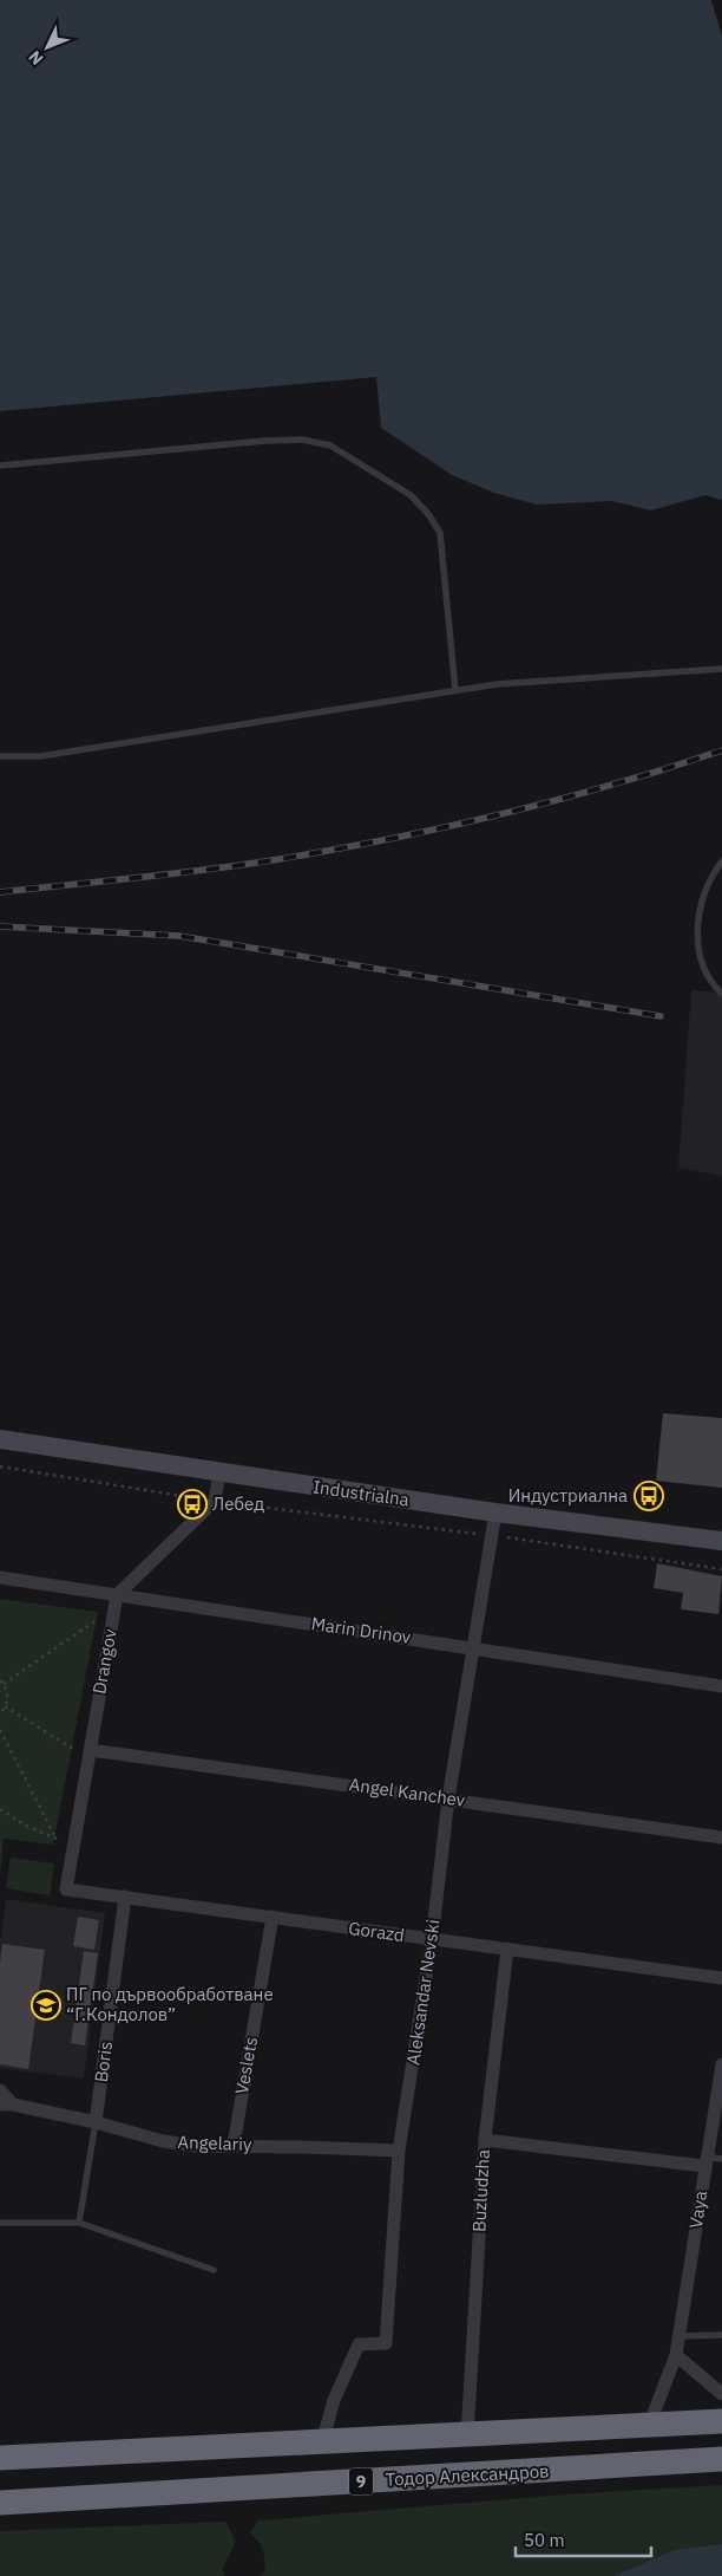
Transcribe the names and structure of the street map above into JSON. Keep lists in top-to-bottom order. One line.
{"streets":{"highway":["Тодор Александров","9"],"main road":["Industrialna"],"street":["Marin Drinov","Drangov","Angel Kanchev","Gorazd","Aleksandar Nevski","Boris","Veslets","Angelariy","Buzludzha","Vaya"]},"crossings":[["Industrialna","Aleksandar Nevski"],["Marin Drinov","Drangov"],["Marin Drinov","Aleksandar Nevski"],["Drangov","Angel Kanchev"],["Drangov","Gorazd"],["Angel Kanchev","Aleksandar Nevski"],["Gorazd","Aleksandar Nevski"],["Gorazd","Boris"],["Gorazd","Veslets"],["Gorazd","Buzludzha"],["Aleksandar Nevski","Angelariy"],["Boris","Angelariy"],["Veslets","Angelariy"]],"places":{"bus stop":["Индустриална","Лебед"],"school or university":["ПГ по дървообработване “Г.Кондолов”"]},"scale_bar":"50 m","north":"bottom left"}
